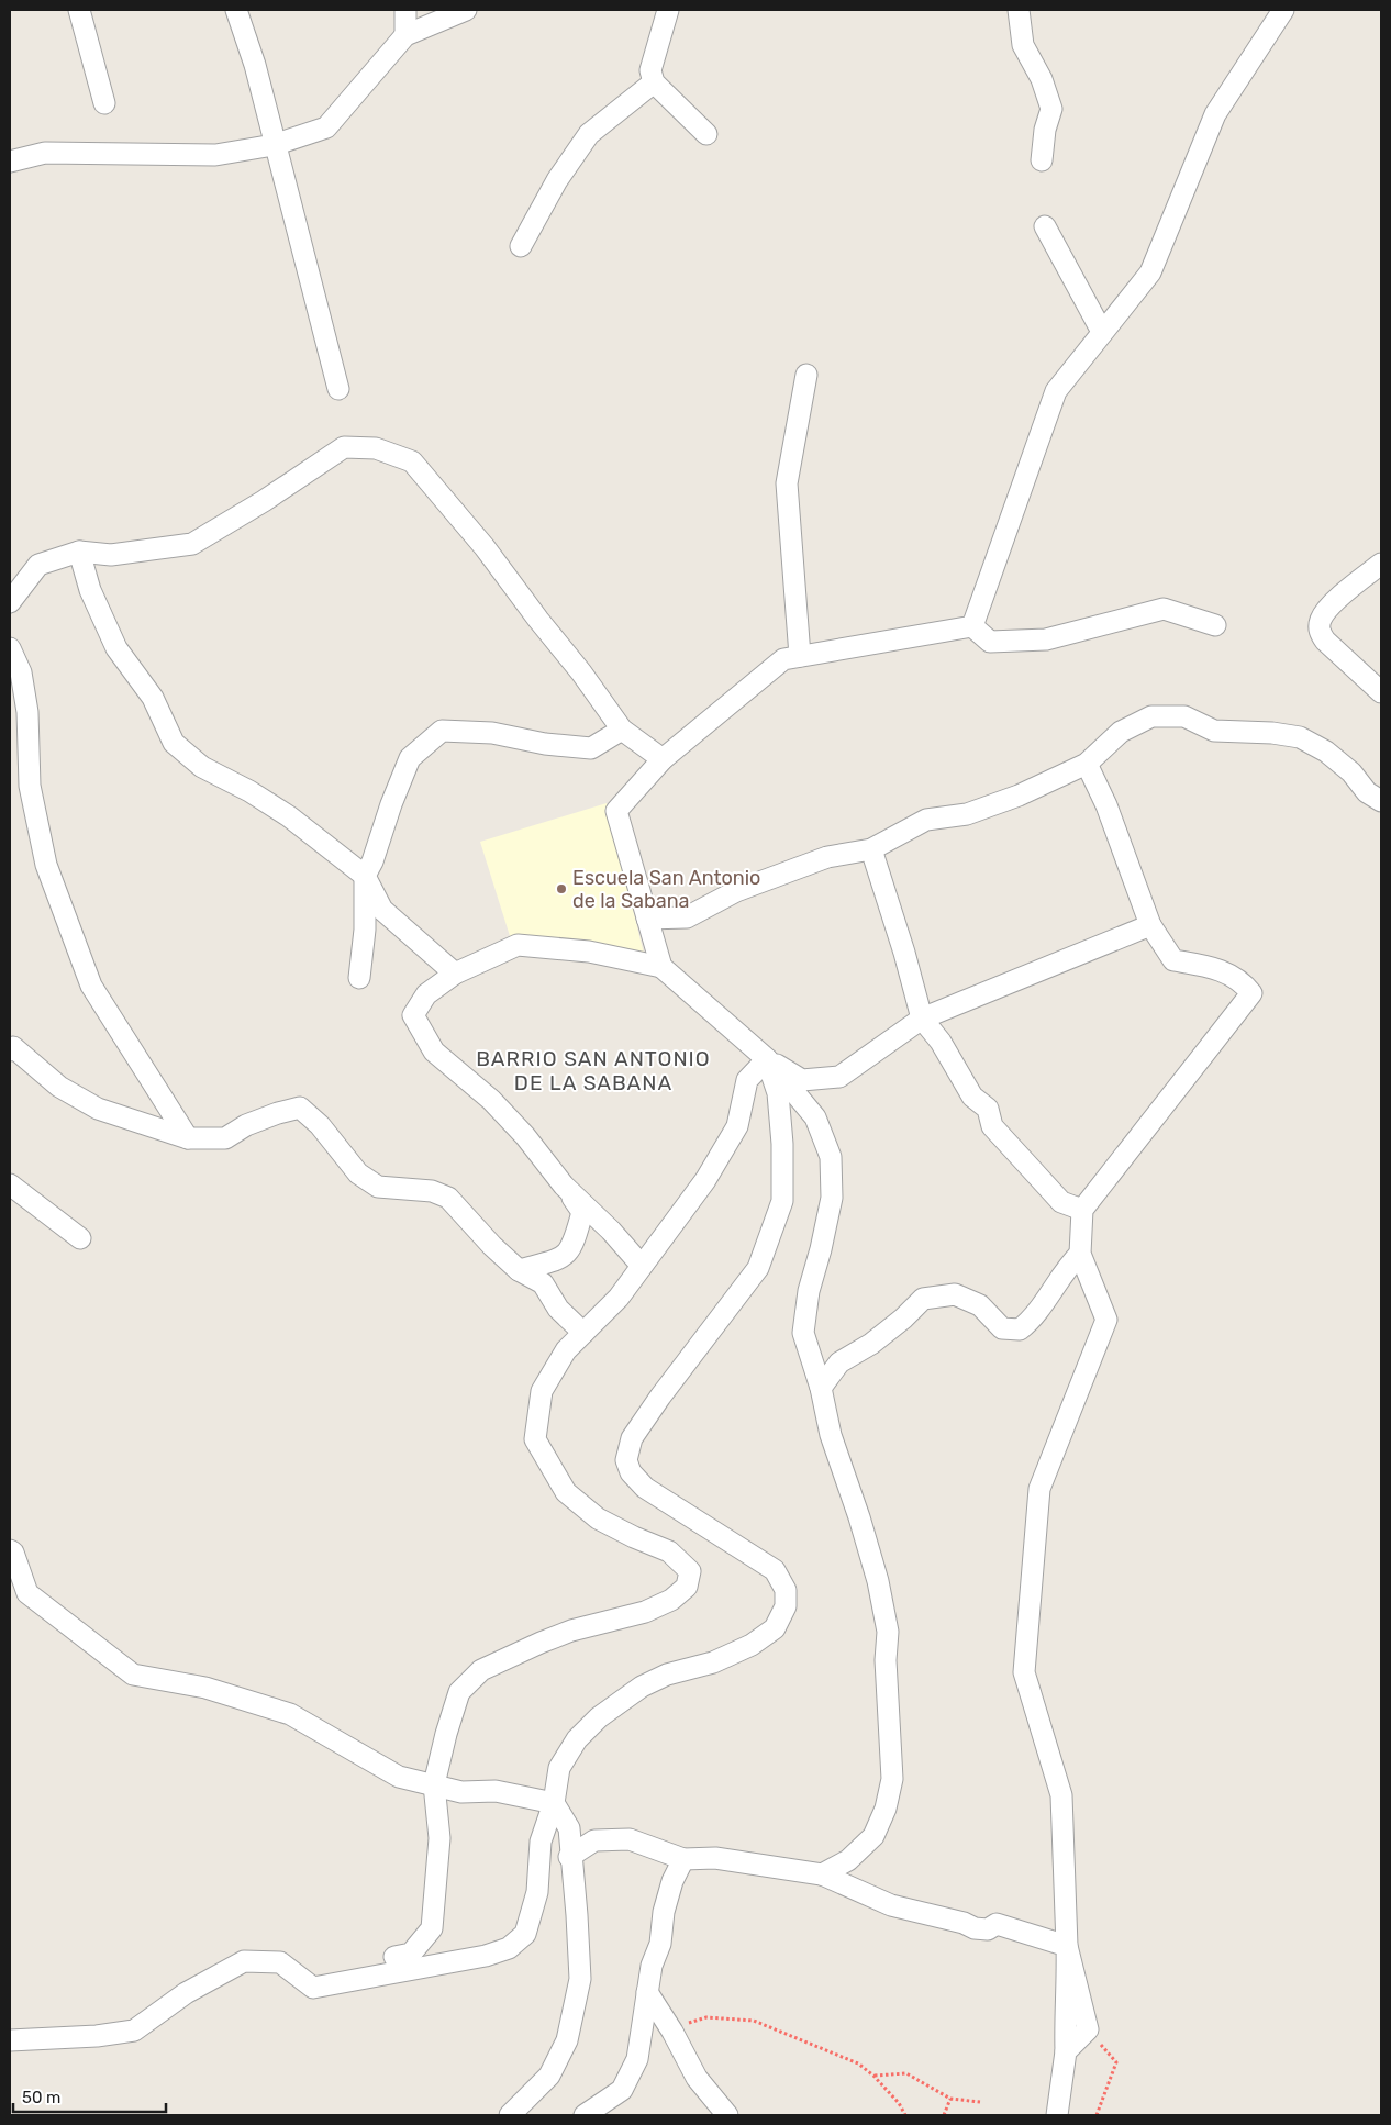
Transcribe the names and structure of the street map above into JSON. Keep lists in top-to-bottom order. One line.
{"districts":["BARRIO SAN ANTONIO DE LA SABANA"],"places":["Escuela San Antonio de la Sabana"],"scale_bar":"50 m"}
